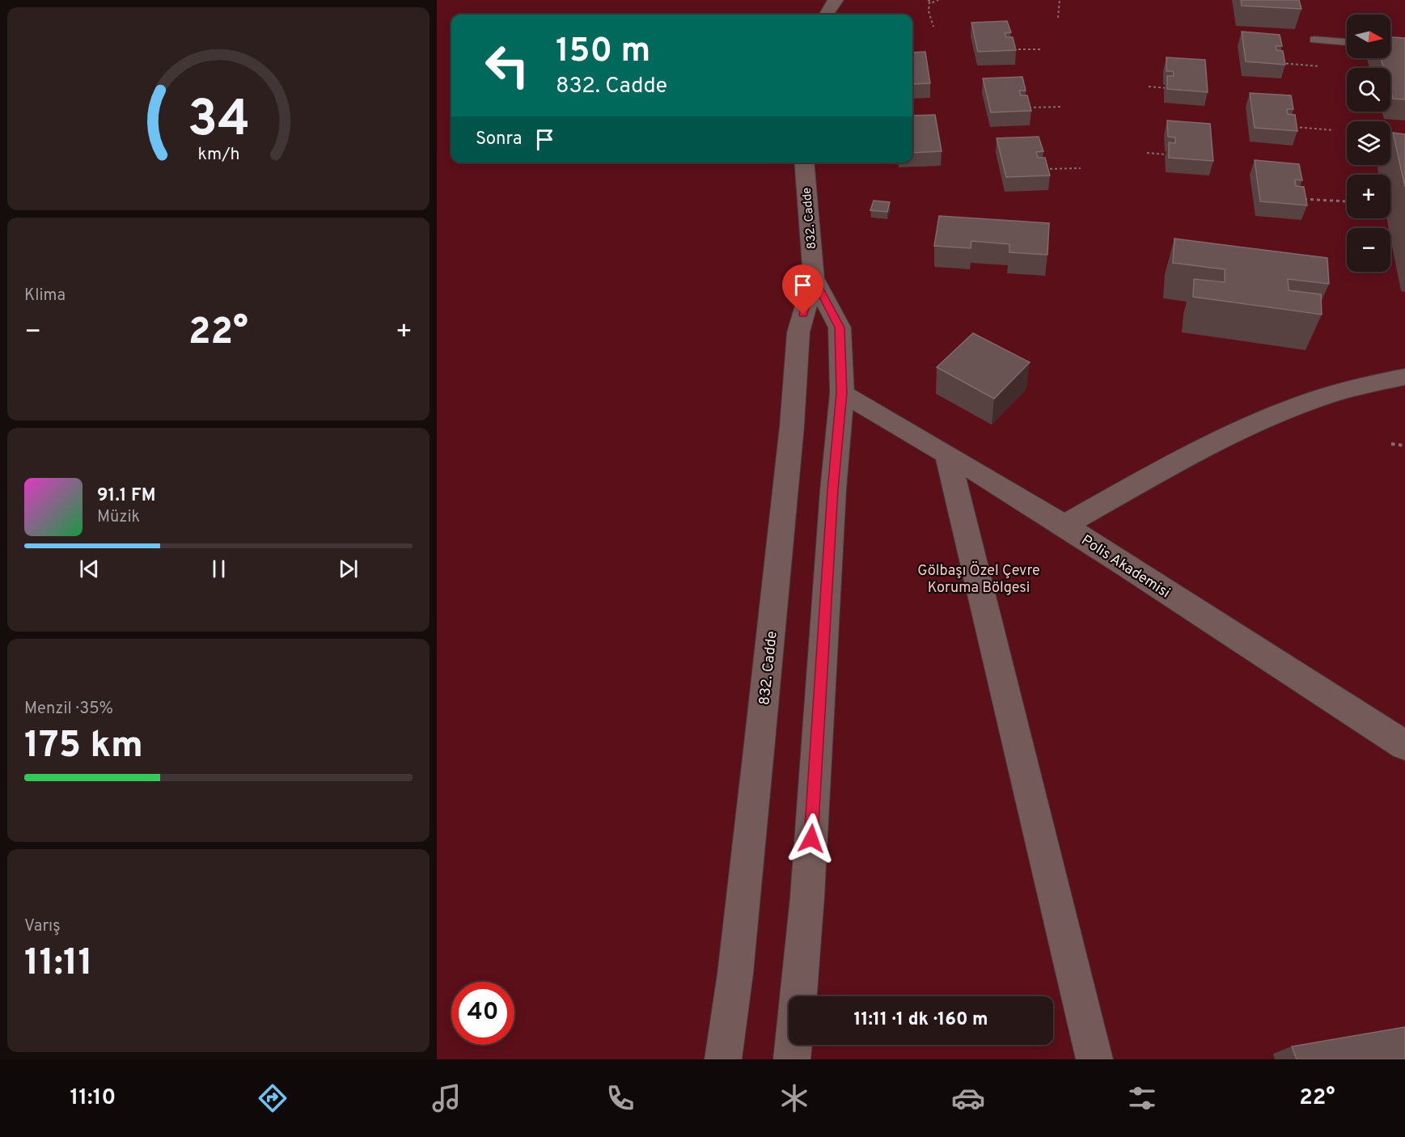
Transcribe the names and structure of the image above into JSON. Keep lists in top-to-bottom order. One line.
{"streets":{"street":["832. Cadde","Polis Akademisi"]},"crossings":[["832. Cadde","Polis Akademisi"]],"parks":["Gölbaşı Özel Çevre Koruma Bölgesi"],"north":"right","page":{"map_buttons":["+","−"],"turn":["150 m","832. Cadde"],"then":"Sonra","tile":["Klima",["Menzil · 35%","175 km"],["Varış","11:11"]],"heat":["−","22°","+"],"song":["91.1 FM","Müzik"],"limit":"40","trip":"11:11 · 1 dk · 160 m","tabs":["11:10","22°"],"gauge":["34","km/h"]}}
